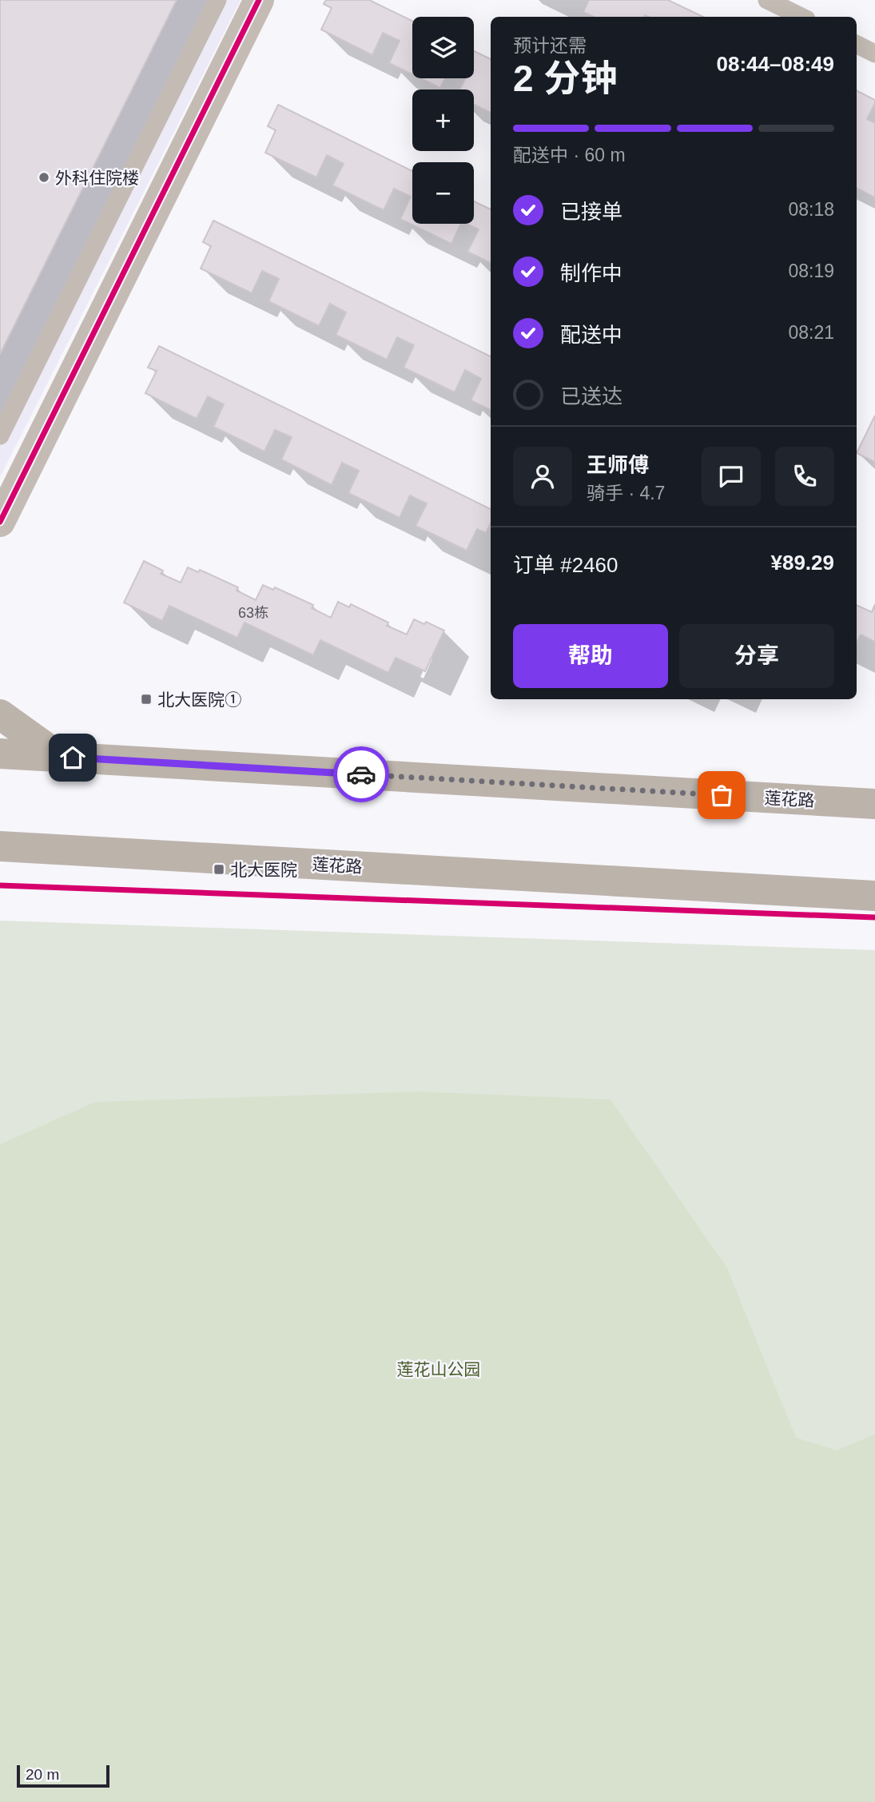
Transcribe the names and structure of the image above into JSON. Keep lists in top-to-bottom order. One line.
{"streets":{"main road":["莲花路"]},"parks":["莲花山公园"],"places":{"other":["外科住院楼"],"transit":["北大医院①","北大医院"]},"house_numbers":["63栋"],"scale_bar":"20 m","page":{"map_buttons":["+","−"],"heading":["2 分钟","预计还需","08:44–08:49"],"panel":["王师傅","骑手 · 4.7","订单 #2460","¥89.29"],"bar":"配送中 · 60 m","list":[["已接单","08:18"],["制作中","08:19"],["配送中","08:21"],"已送达"],"buttons":["帮助","分享"],"scale":"20 m"}}
